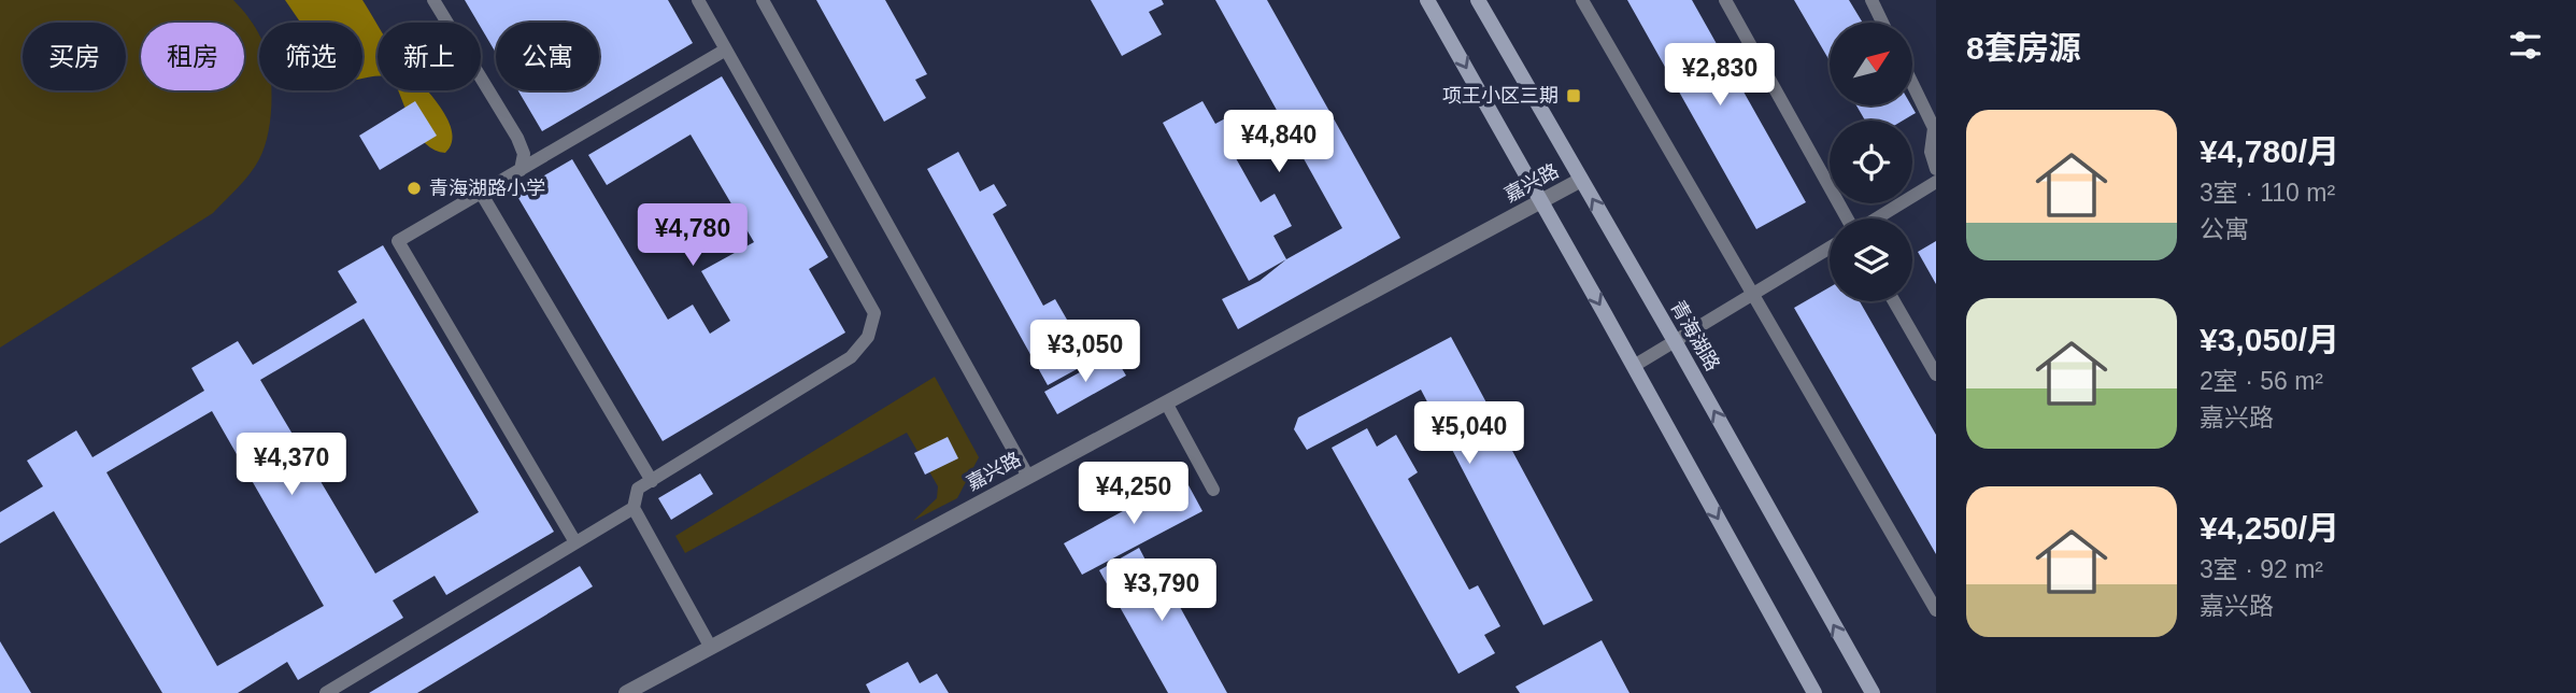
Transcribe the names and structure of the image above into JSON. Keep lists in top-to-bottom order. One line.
{"streets":{"main road":["青海湖路"],"street":["嘉兴路"]},"crossings":[["嘉兴路","青海湖路"]],"places":{"transit":["项王小区三期"],"other":["青海湖路小学"]},"north":"top right","page":{"heading":"8套房源","chip":["买房","租房","筛选","新上","公寓"],"price":["¥2,830","¥4,840","¥4,780","¥3,050","¥5,040","¥4,370","¥4,250","¥3,790"],"list":[{"name":"¥4,780/月","note":"3室 · 110 m² · 公寓"},{"name":"¥3,050/月","note":"2室 · 56 m² · 嘉兴路"},{"name":"¥4,250/月","note":"3室 · 92 m² · 嘉兴路"}]}}
